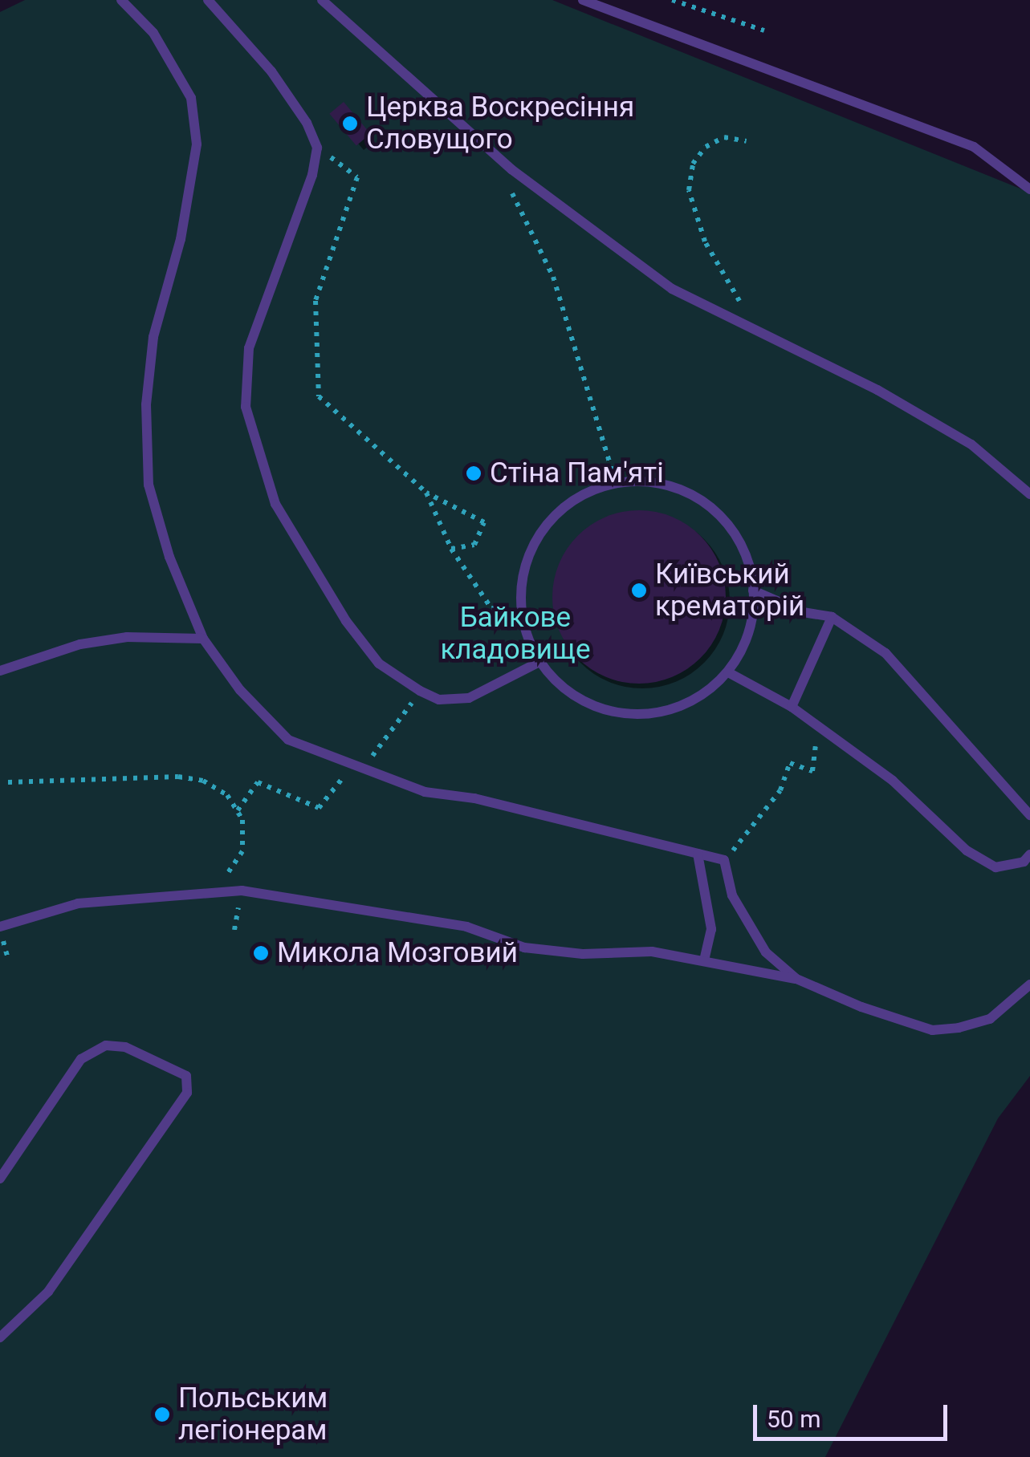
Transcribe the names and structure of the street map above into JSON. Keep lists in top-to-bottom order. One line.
{"parks":["Байкове кладовище"],"places":["Церква Воскресіння Словущого","Стіна Пам'яті","Київський крематорій","Микола Мозговий","Польським легіонерам"],"scale_bar":"50 m"}
